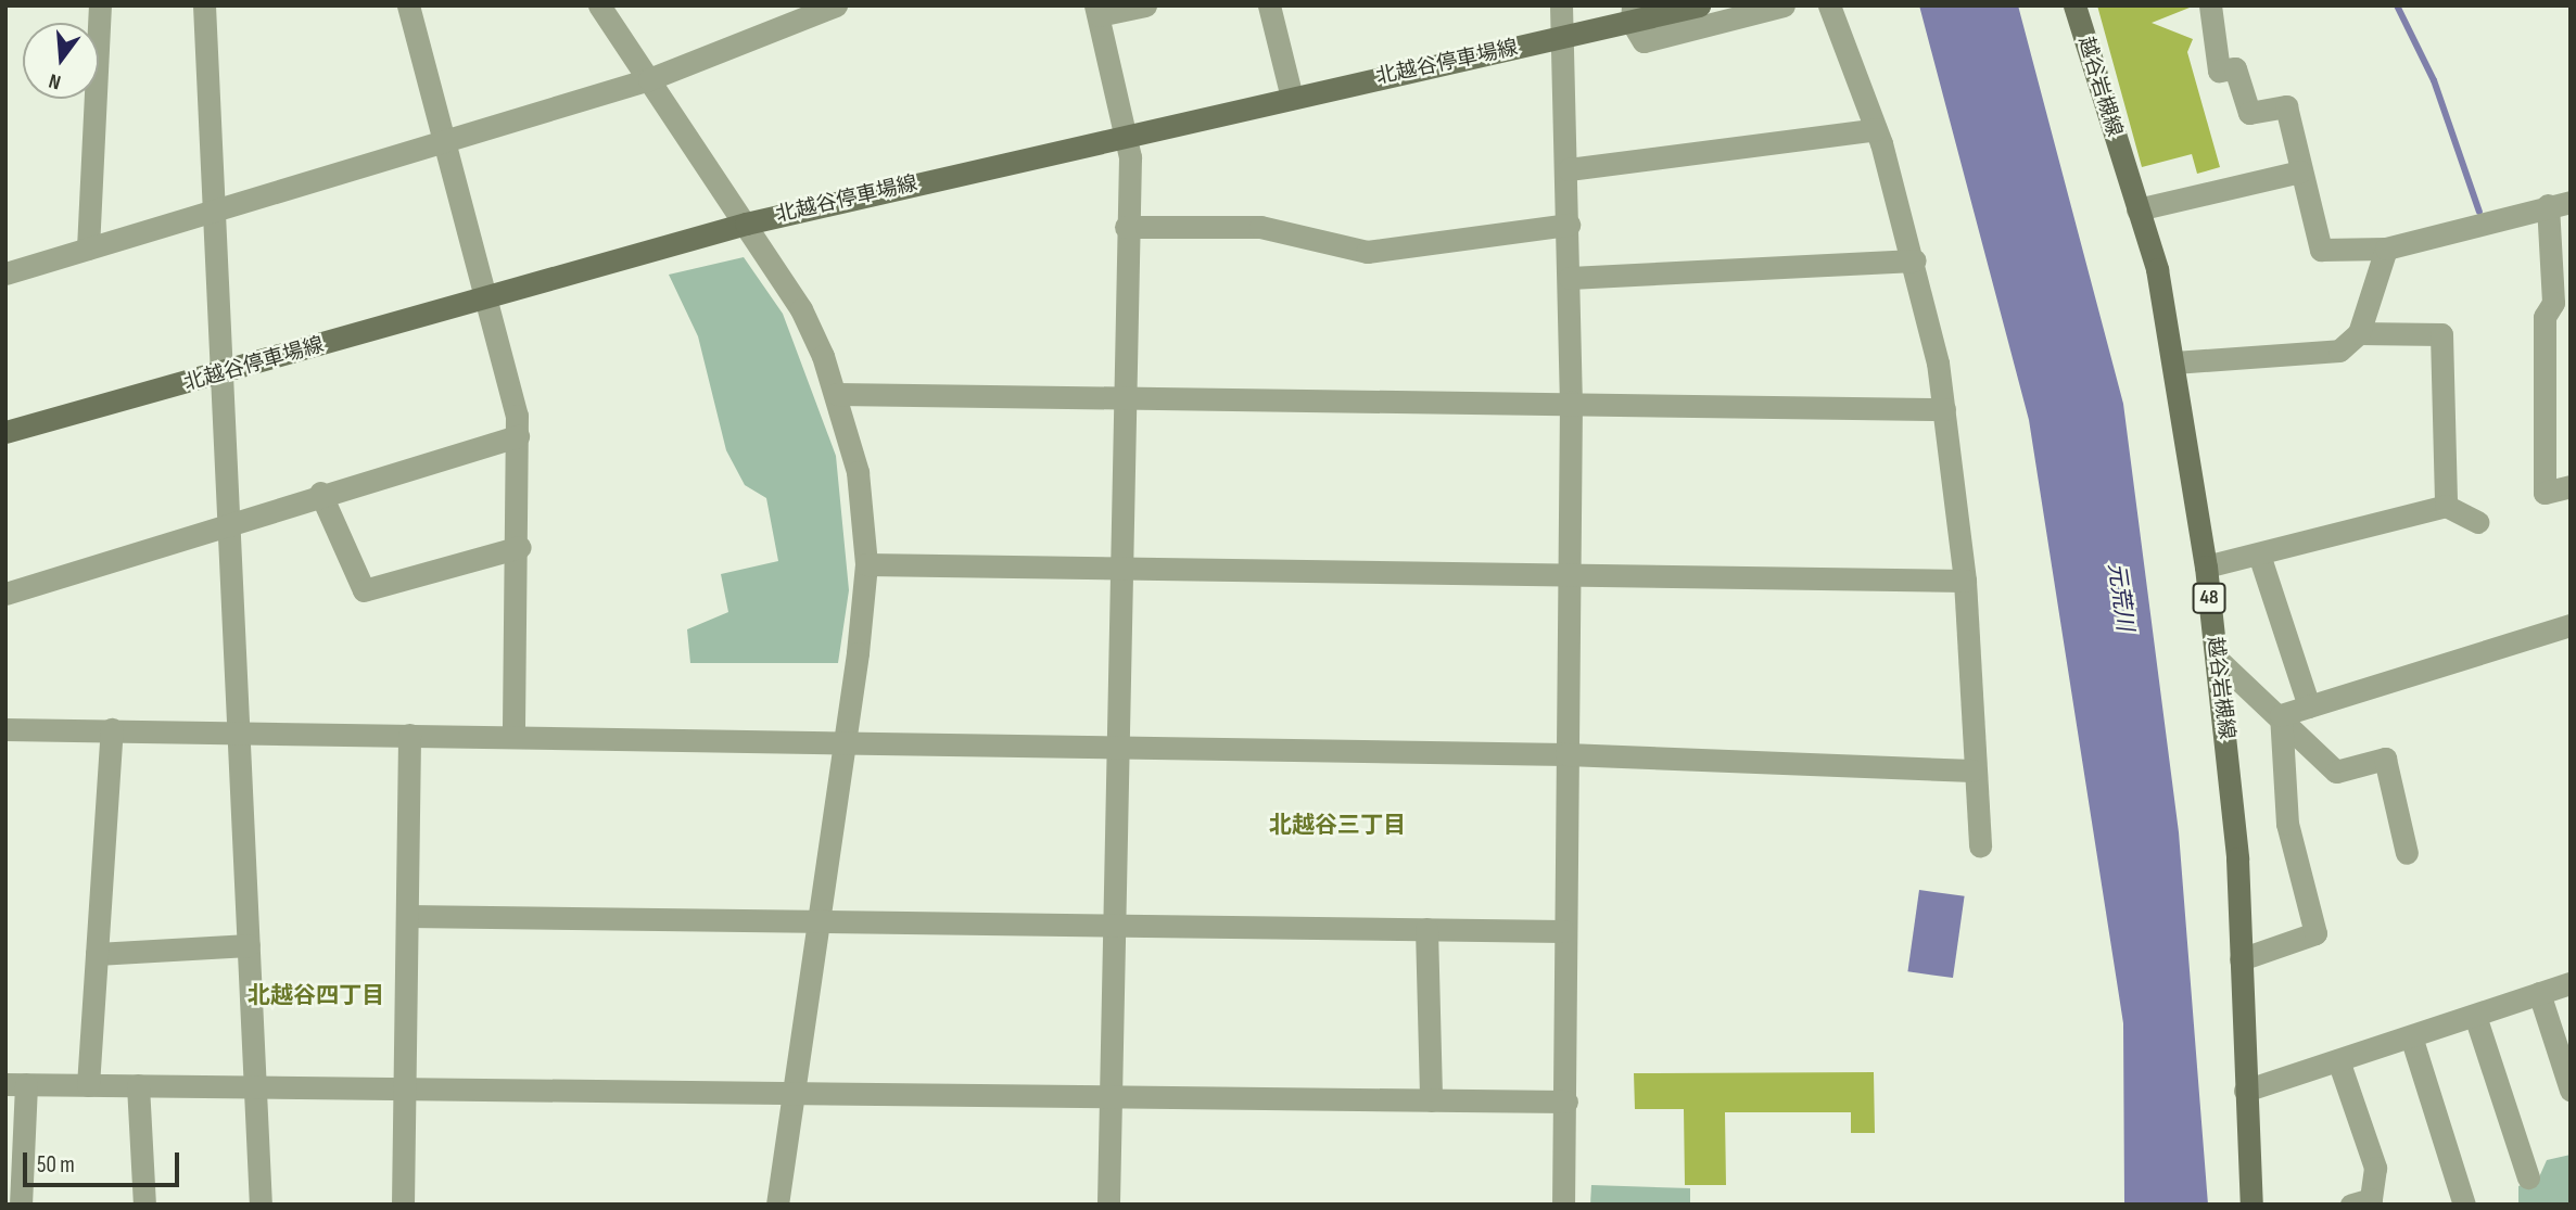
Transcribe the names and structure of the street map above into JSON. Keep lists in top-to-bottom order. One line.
{"streets":{"main road":["北越谷停車場線","越谷岩槻線","48"]},"districts":["北越谷三丁目","北越谷四丁目"],"water":["元荒川"],"scale_bar":"50 m","north":"bottom"}
